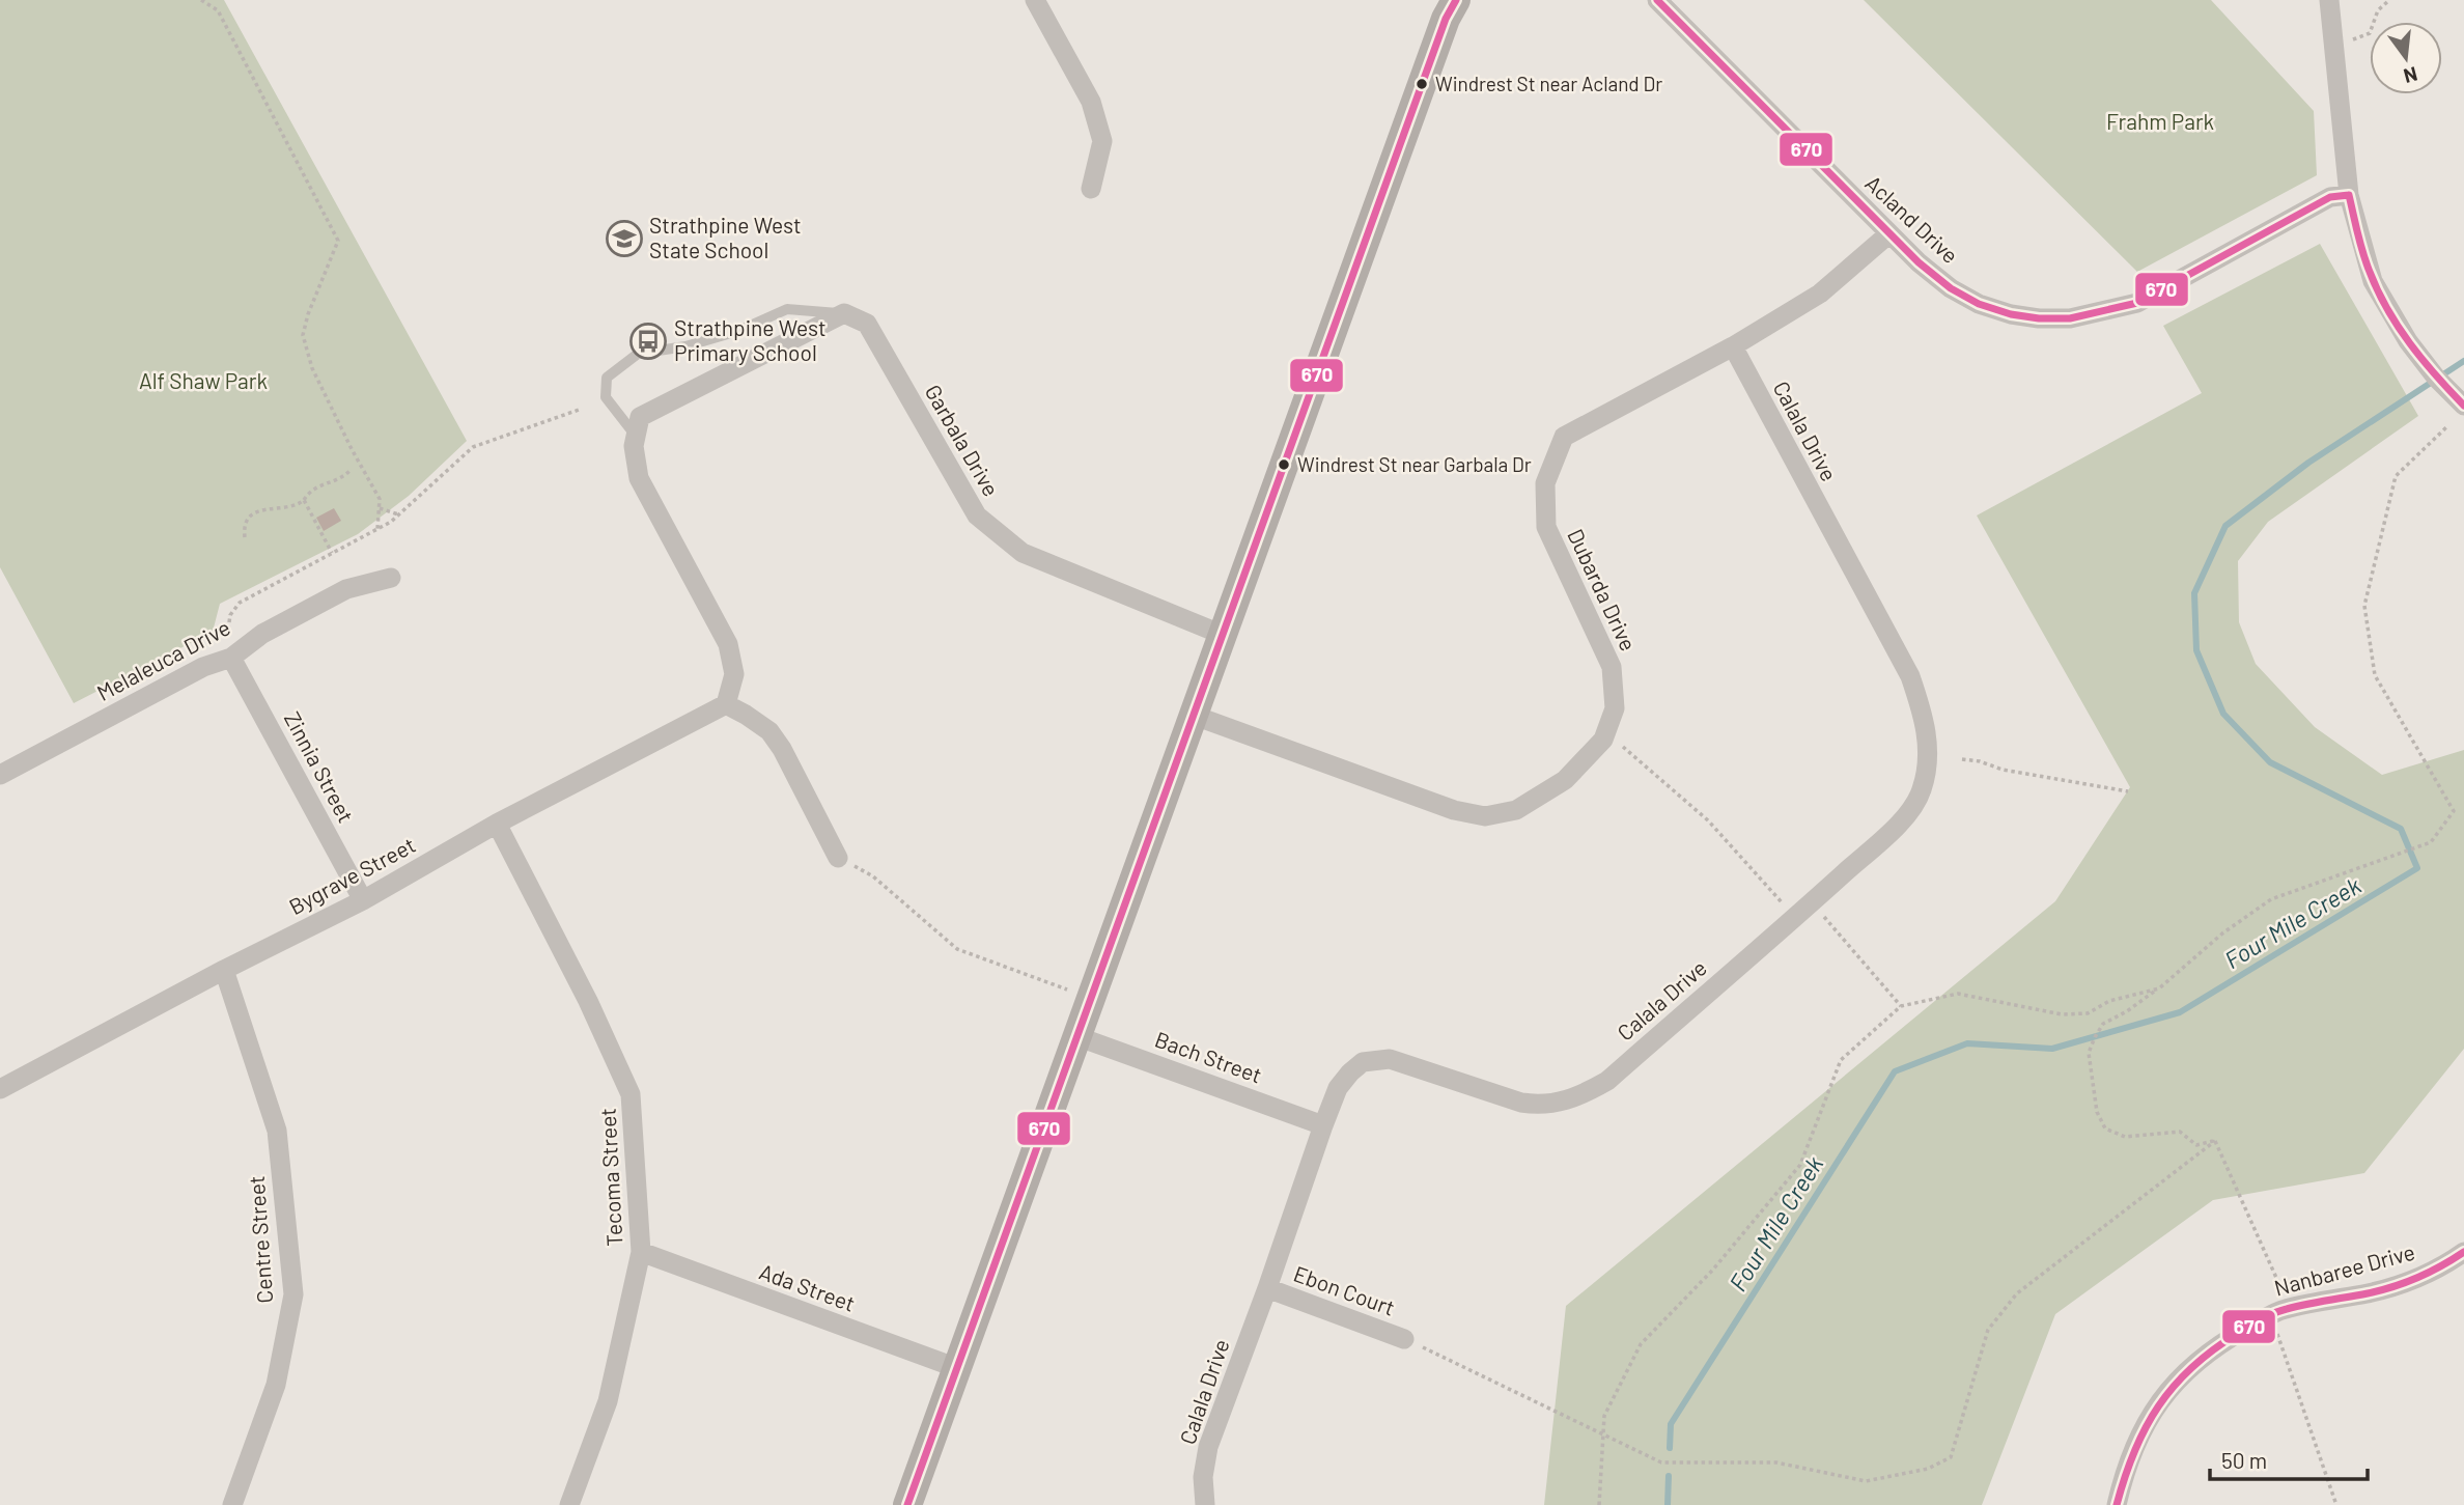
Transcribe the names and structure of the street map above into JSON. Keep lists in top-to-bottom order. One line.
{"streets":{"street":["Acland Drive","Calala Drive","Garbala Drive","Dubarda Drive","Melaleuca Drive","Zinnia Street","Bygrave Street","Bach Street","Tecoma Street","Centre Street","Nanbaree Drive","Ada Street","Ebon Court"]},"crossings":[["Acland Drive","Dubarda Drive"],["Calala Drive","Dubarda Drive"],["Calala Drive","Bach Street"],["Calala Drive","Ebon Court"],["Melaleuca Drive","Zinnia Street"],["Zinnia Street","Bygrave Street"],["Bygrave Street","Tecoma Street"],["Bygrave Street","Centre Street"],["Tecoma Street","Ada Street"]],"water":["Four Mile Creek"],"parks":["Frahm Park","Alf Shaw Park"],"places":{"other":["Windrest St near Acland Dr","Windrest St near Garbala Dr"],"school or university":["Strathpine West State School"],"bus stop":["Strathpine West Primary School"]},"lines":["transit line 670"],"scale_bar":"50 m","north":"bottom"}
